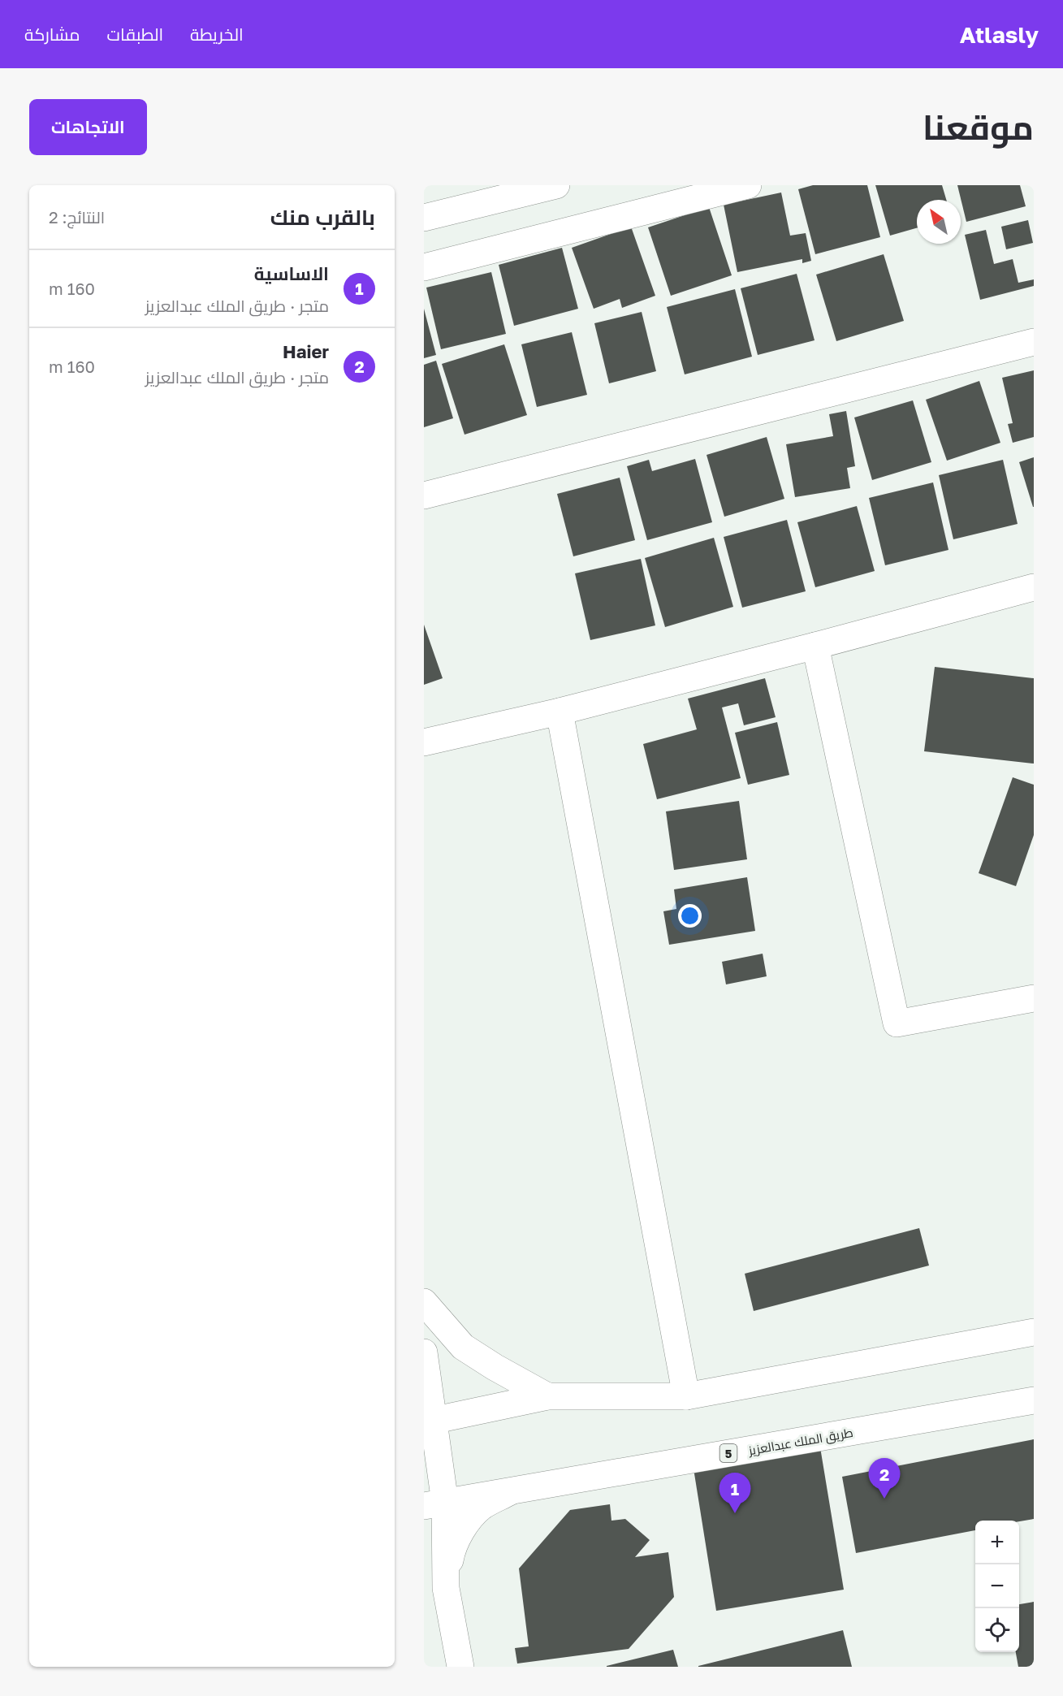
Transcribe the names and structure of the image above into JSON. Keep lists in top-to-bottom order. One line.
{"streets":{"main road":["طريق الملك عبدالعزيز","5"]},"north":"top left","page":{"header":"Atlasly","nav":["الخريطة","الطبقات","مشاركة"],"title":"موقعنا","buttons":"الاتجاهات","heading":["بالقرب منك","النتائج: 2"],"list":[{"mark":"1","name":"الاساسية","note":"متجر · طريق الملك عبدالعزيز","value":"160 m"},{"mark":"2","name":"Haier","note":"متجر · طريق الملك عبدالعزيز","value":"160 m"}],"pins":["2","1"],"map_buttons":["+","−"]}}
